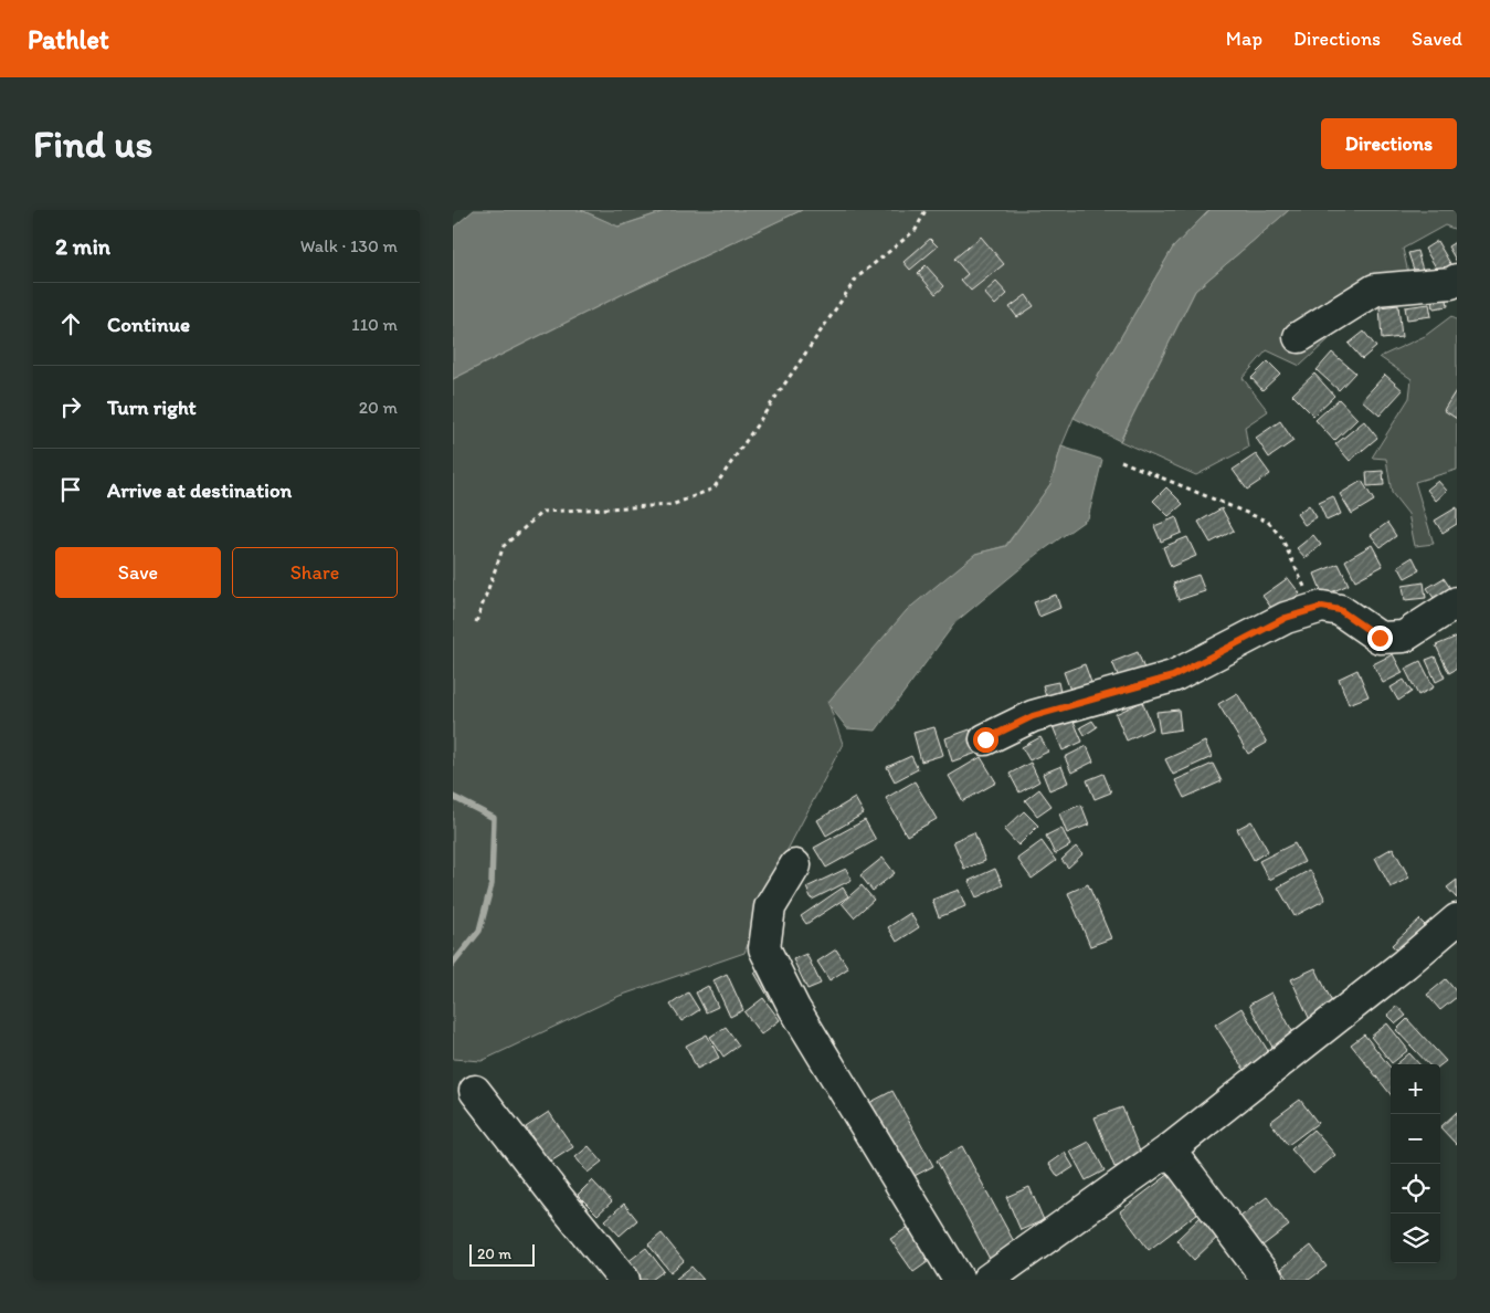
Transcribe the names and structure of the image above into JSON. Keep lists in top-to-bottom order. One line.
{"scale_bar":"20 m","page":{"header":"Pathlet","nav":["Map","Directions","Saved"],"buttons":["Directions",["Save","Share"]],"title":"Find us","heading":["2 min","Walk · 130 m"],"list":[["Continue","110 m"],["Turn right","20 m"],"Arrive at destination"],"map_buttons":["+","−"],"scale":"20 m"}}
